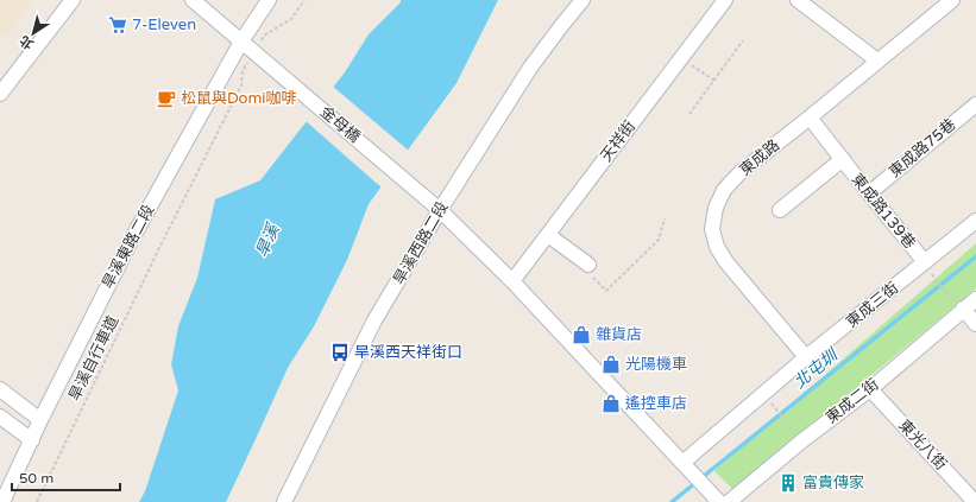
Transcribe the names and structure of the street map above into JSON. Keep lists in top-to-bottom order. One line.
{"streets":{"street":["金母橋","天祥街","東成路75巷","東成路","東成路139巷","旱溪西路二段","旱溪東路二段","東成三街","東成二街","東光八街"],"path":["旱溪自行車道"]},"crossings":[["金母橋","旱溪西路二段"],["金母橋","旱溪東路二段"],["東成路75巷","東成路139巷"],["東成路","東成路139巷"],["東成路","東成三街"],["東成路139巷","東成三街"],["東成二街","東光八街"]],"water":["旱溪","北屯圳"],"places":{"supermarket":["7-Eleven"],"cafe":["松鼠與Domi咖啡"],"shop":["雜貨店","光陽機車","遙控車店"],"bus stop":["旱溪西天祥街口"],"building":["富貴傳家"]},"scale_bar":"50 m","north":"bottom left"}
